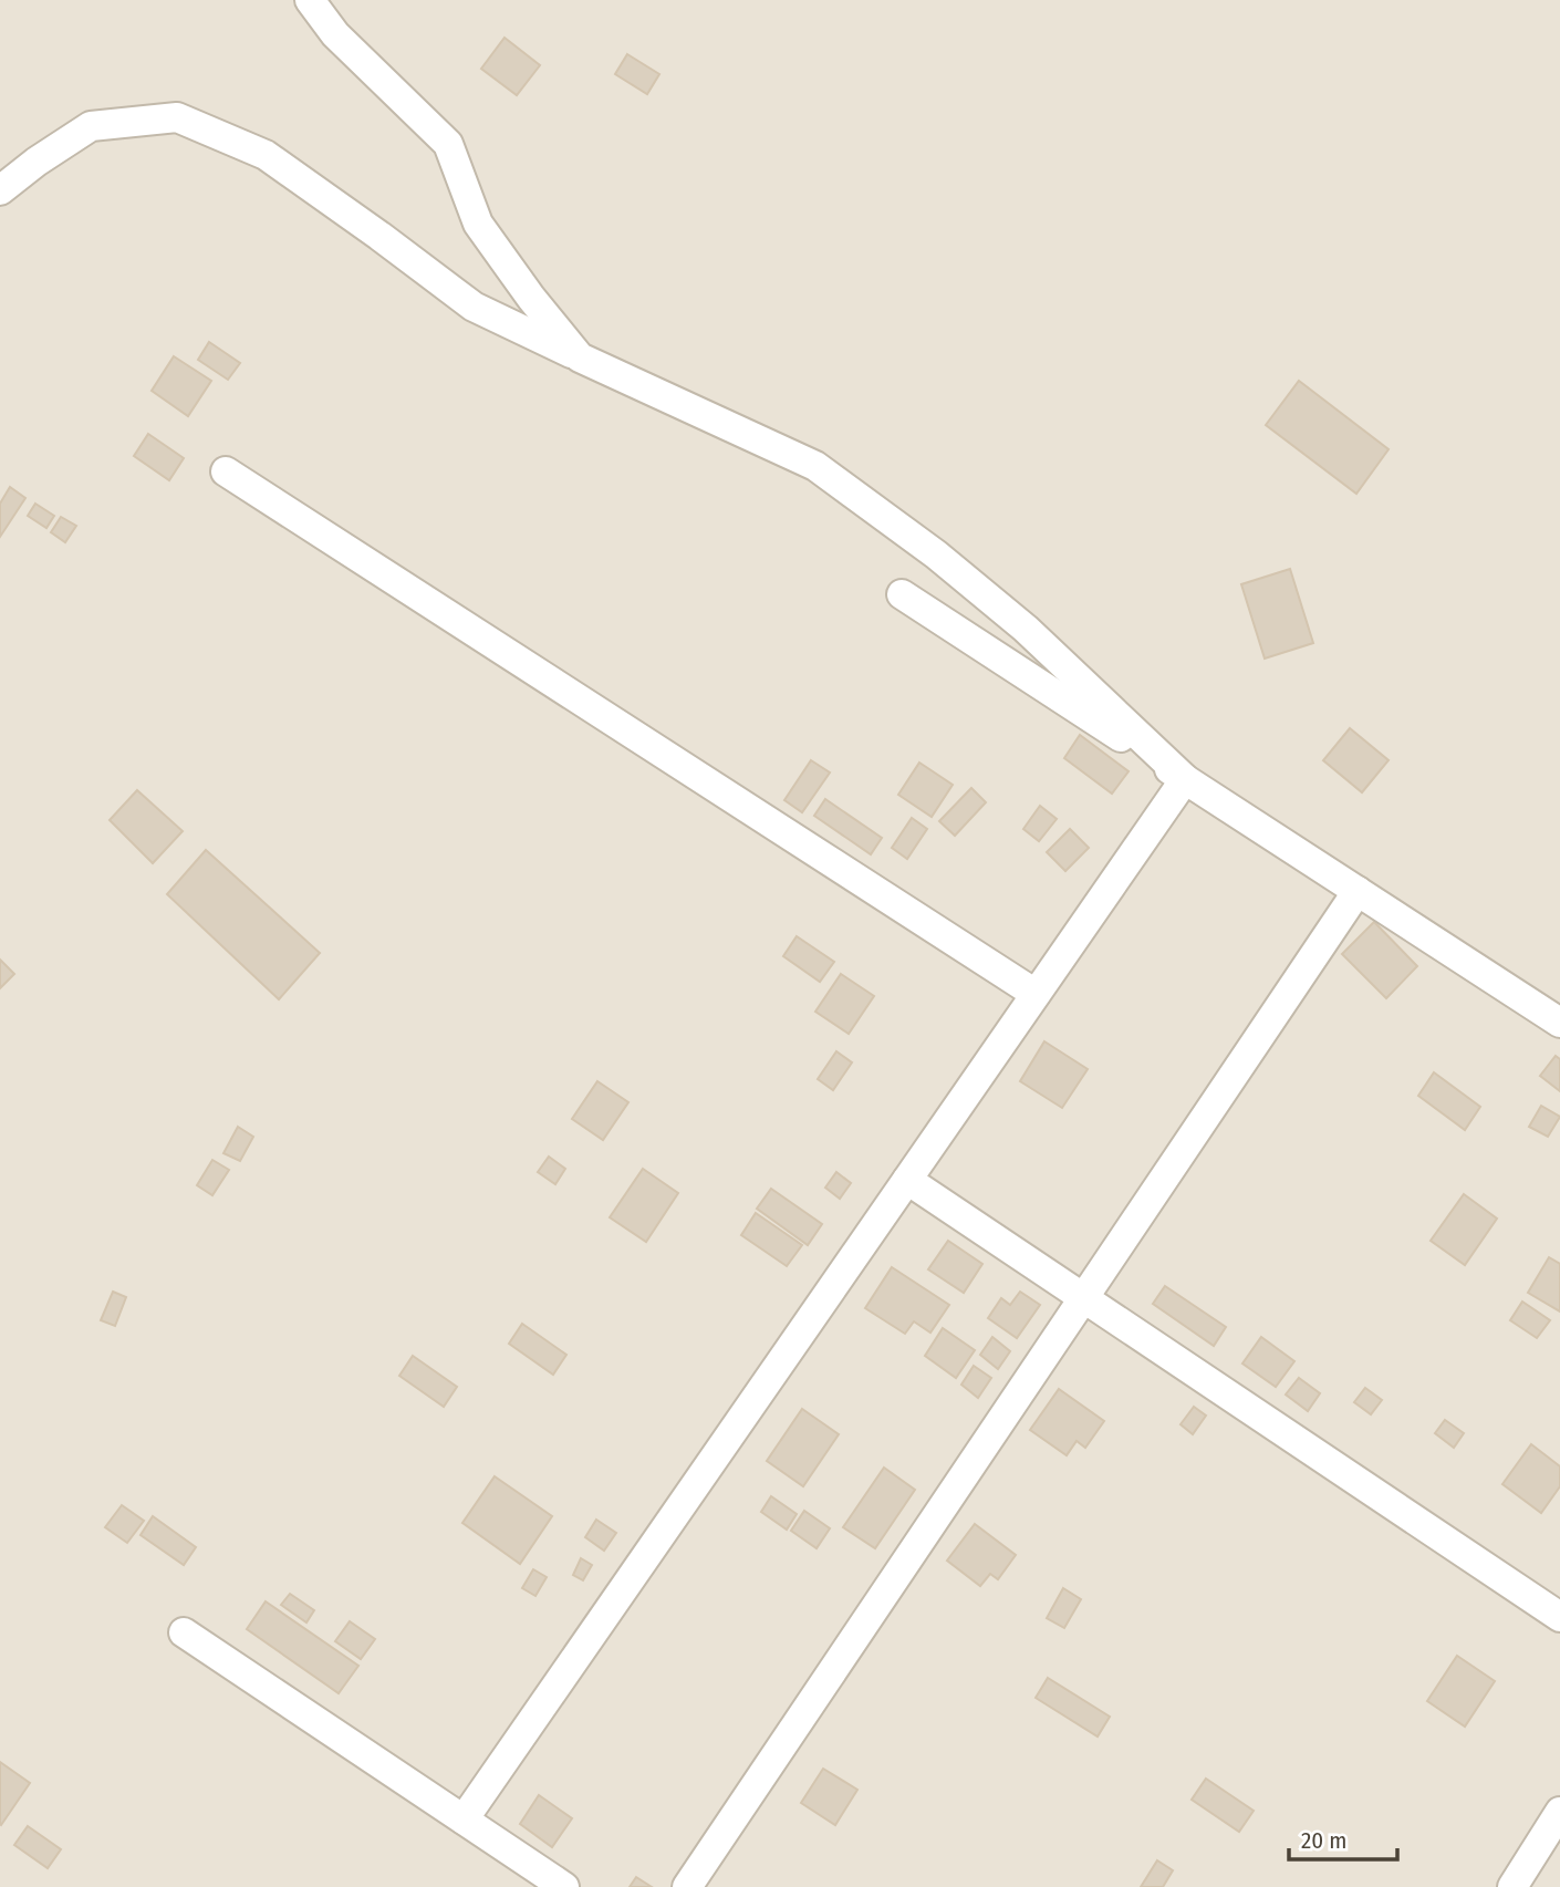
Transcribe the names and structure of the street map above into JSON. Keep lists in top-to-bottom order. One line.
{"scale_bar":"20 m"}
